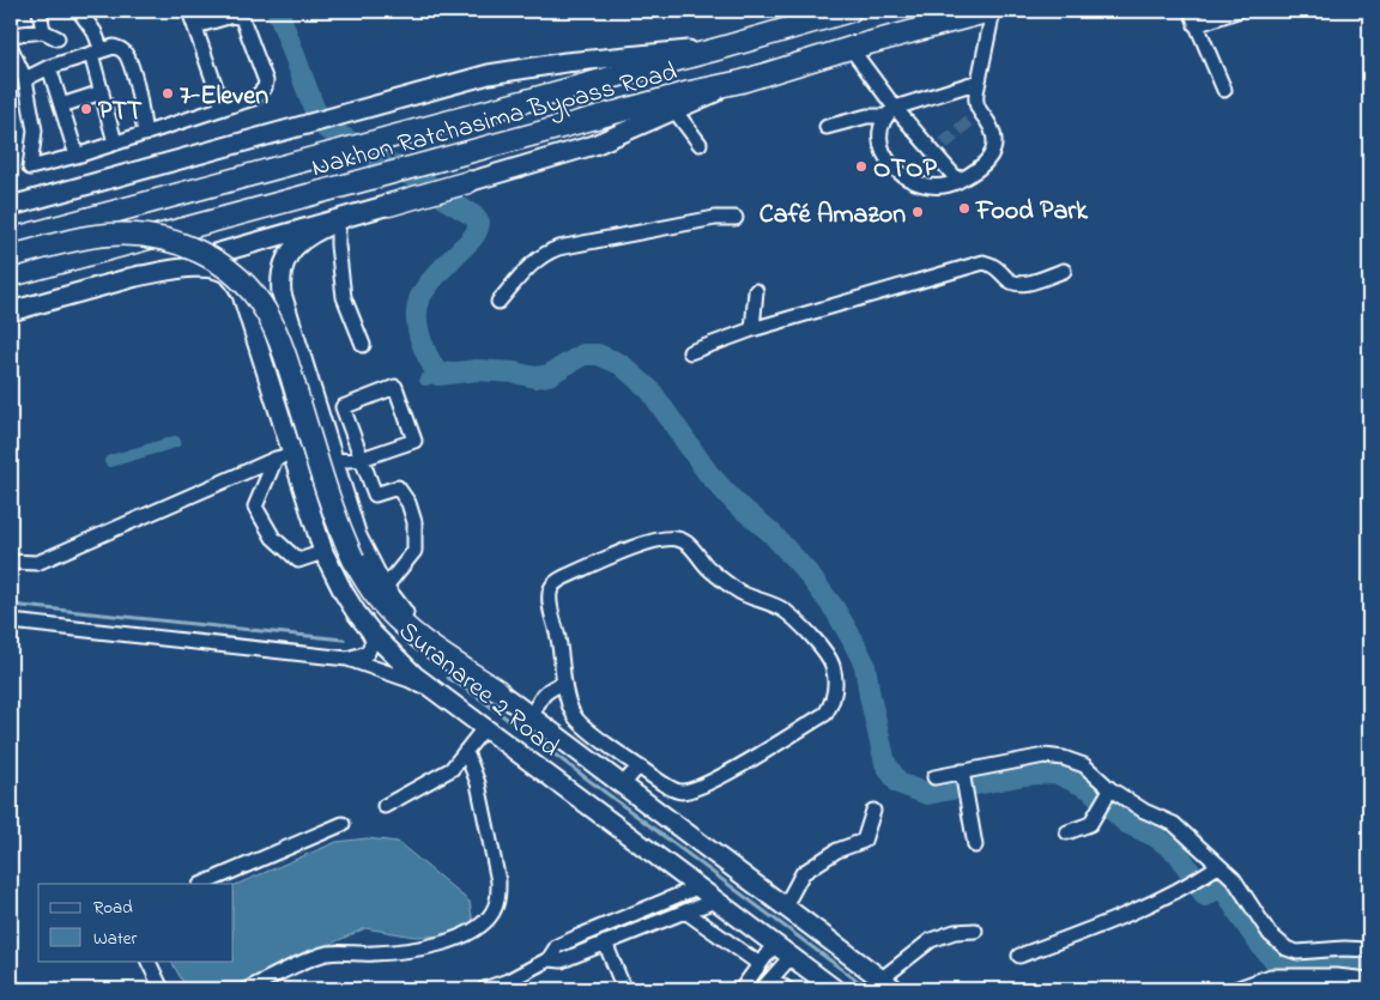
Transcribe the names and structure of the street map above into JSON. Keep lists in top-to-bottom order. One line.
{"streets":{"highway":["Nakhon Ratchasima Bypass Road"],"main road":["Suranaree 2 Road"]},"places":["7-Eleven","PTT","OTOP","Food Park","Café Amazon"],"legend":["Road","Water"]}
